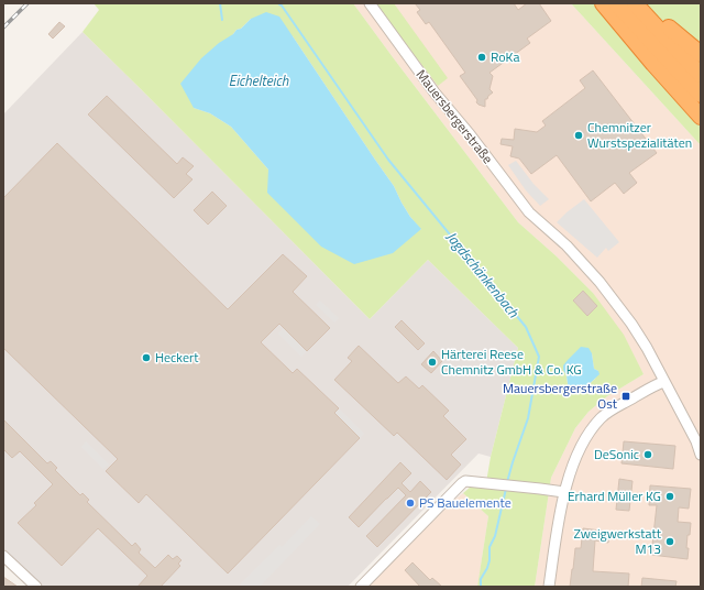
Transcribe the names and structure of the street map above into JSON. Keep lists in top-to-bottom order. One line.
{"streets":{"street":["Mauersbergerstraße"]},"water":["Eichelteich","Jagdschänkenbach"],"places":{"other":["RoKa","Chemnitzer Wurstspezialitäten","Heckert","Härterei Reese Chemnitz GmbH & Co. KG","DeSonic","Erhard Müller KG","PS Bauelemente","Zweigwerkstatt M13"],"transit":["Mauersbergerstraße Ost"]}}
